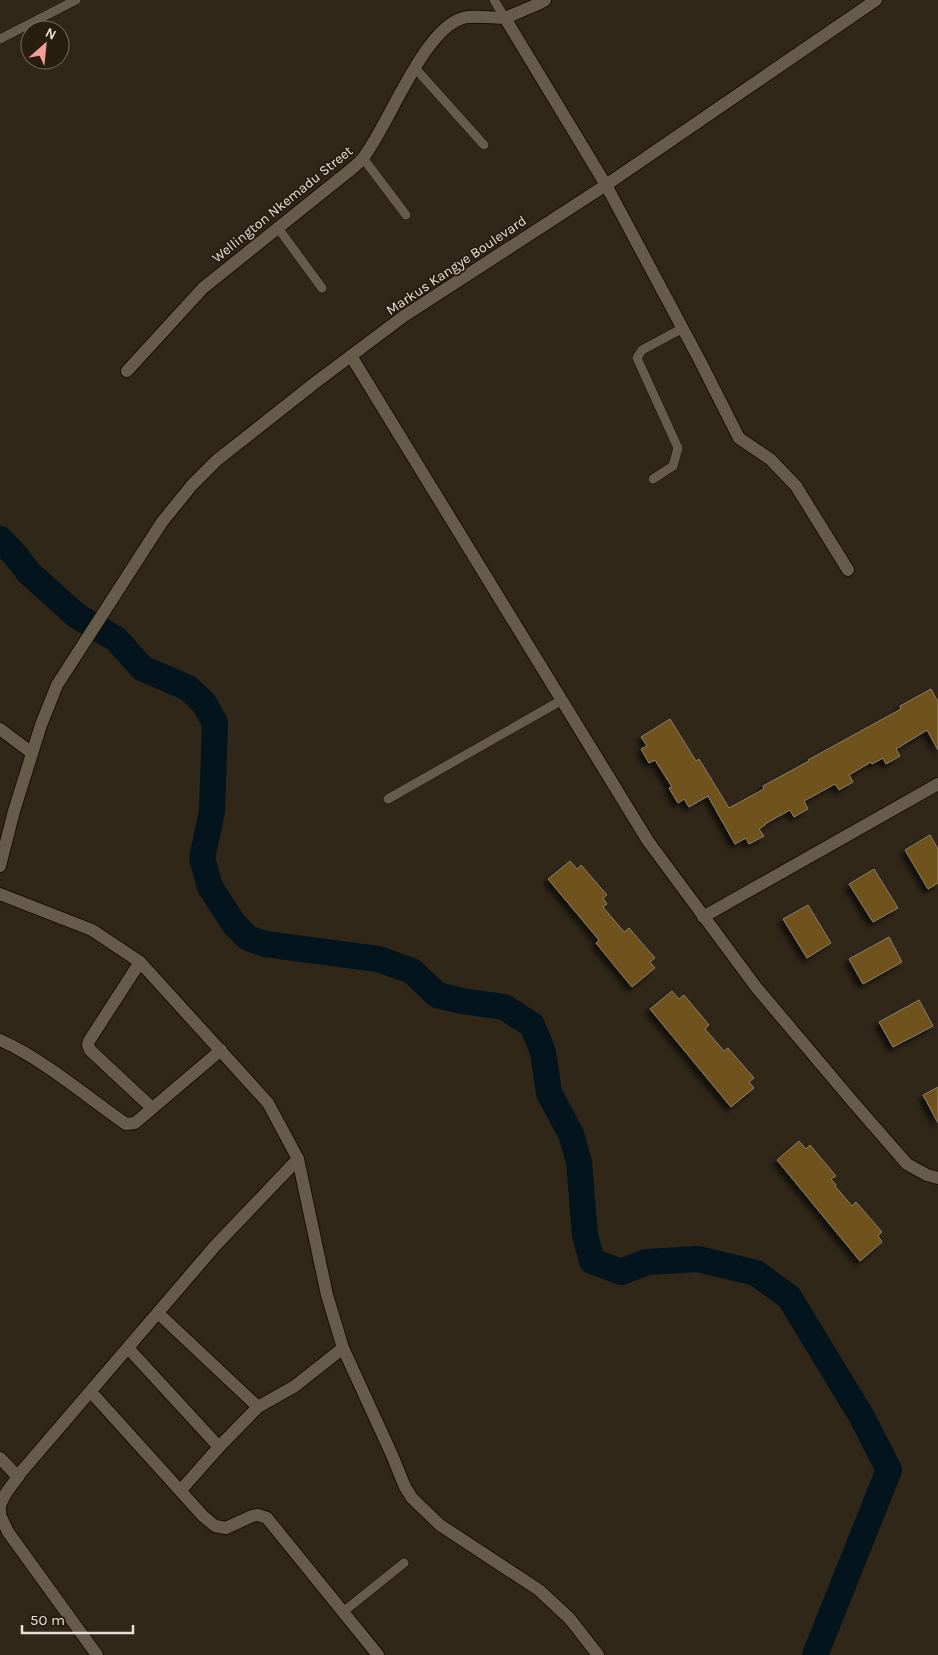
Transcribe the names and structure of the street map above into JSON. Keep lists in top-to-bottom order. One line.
{"streets":{"street":["Wellington Nkemadu Street","Markus Kangye Boulevard"]},"scale_bar":"50 m","north":"top right"}
